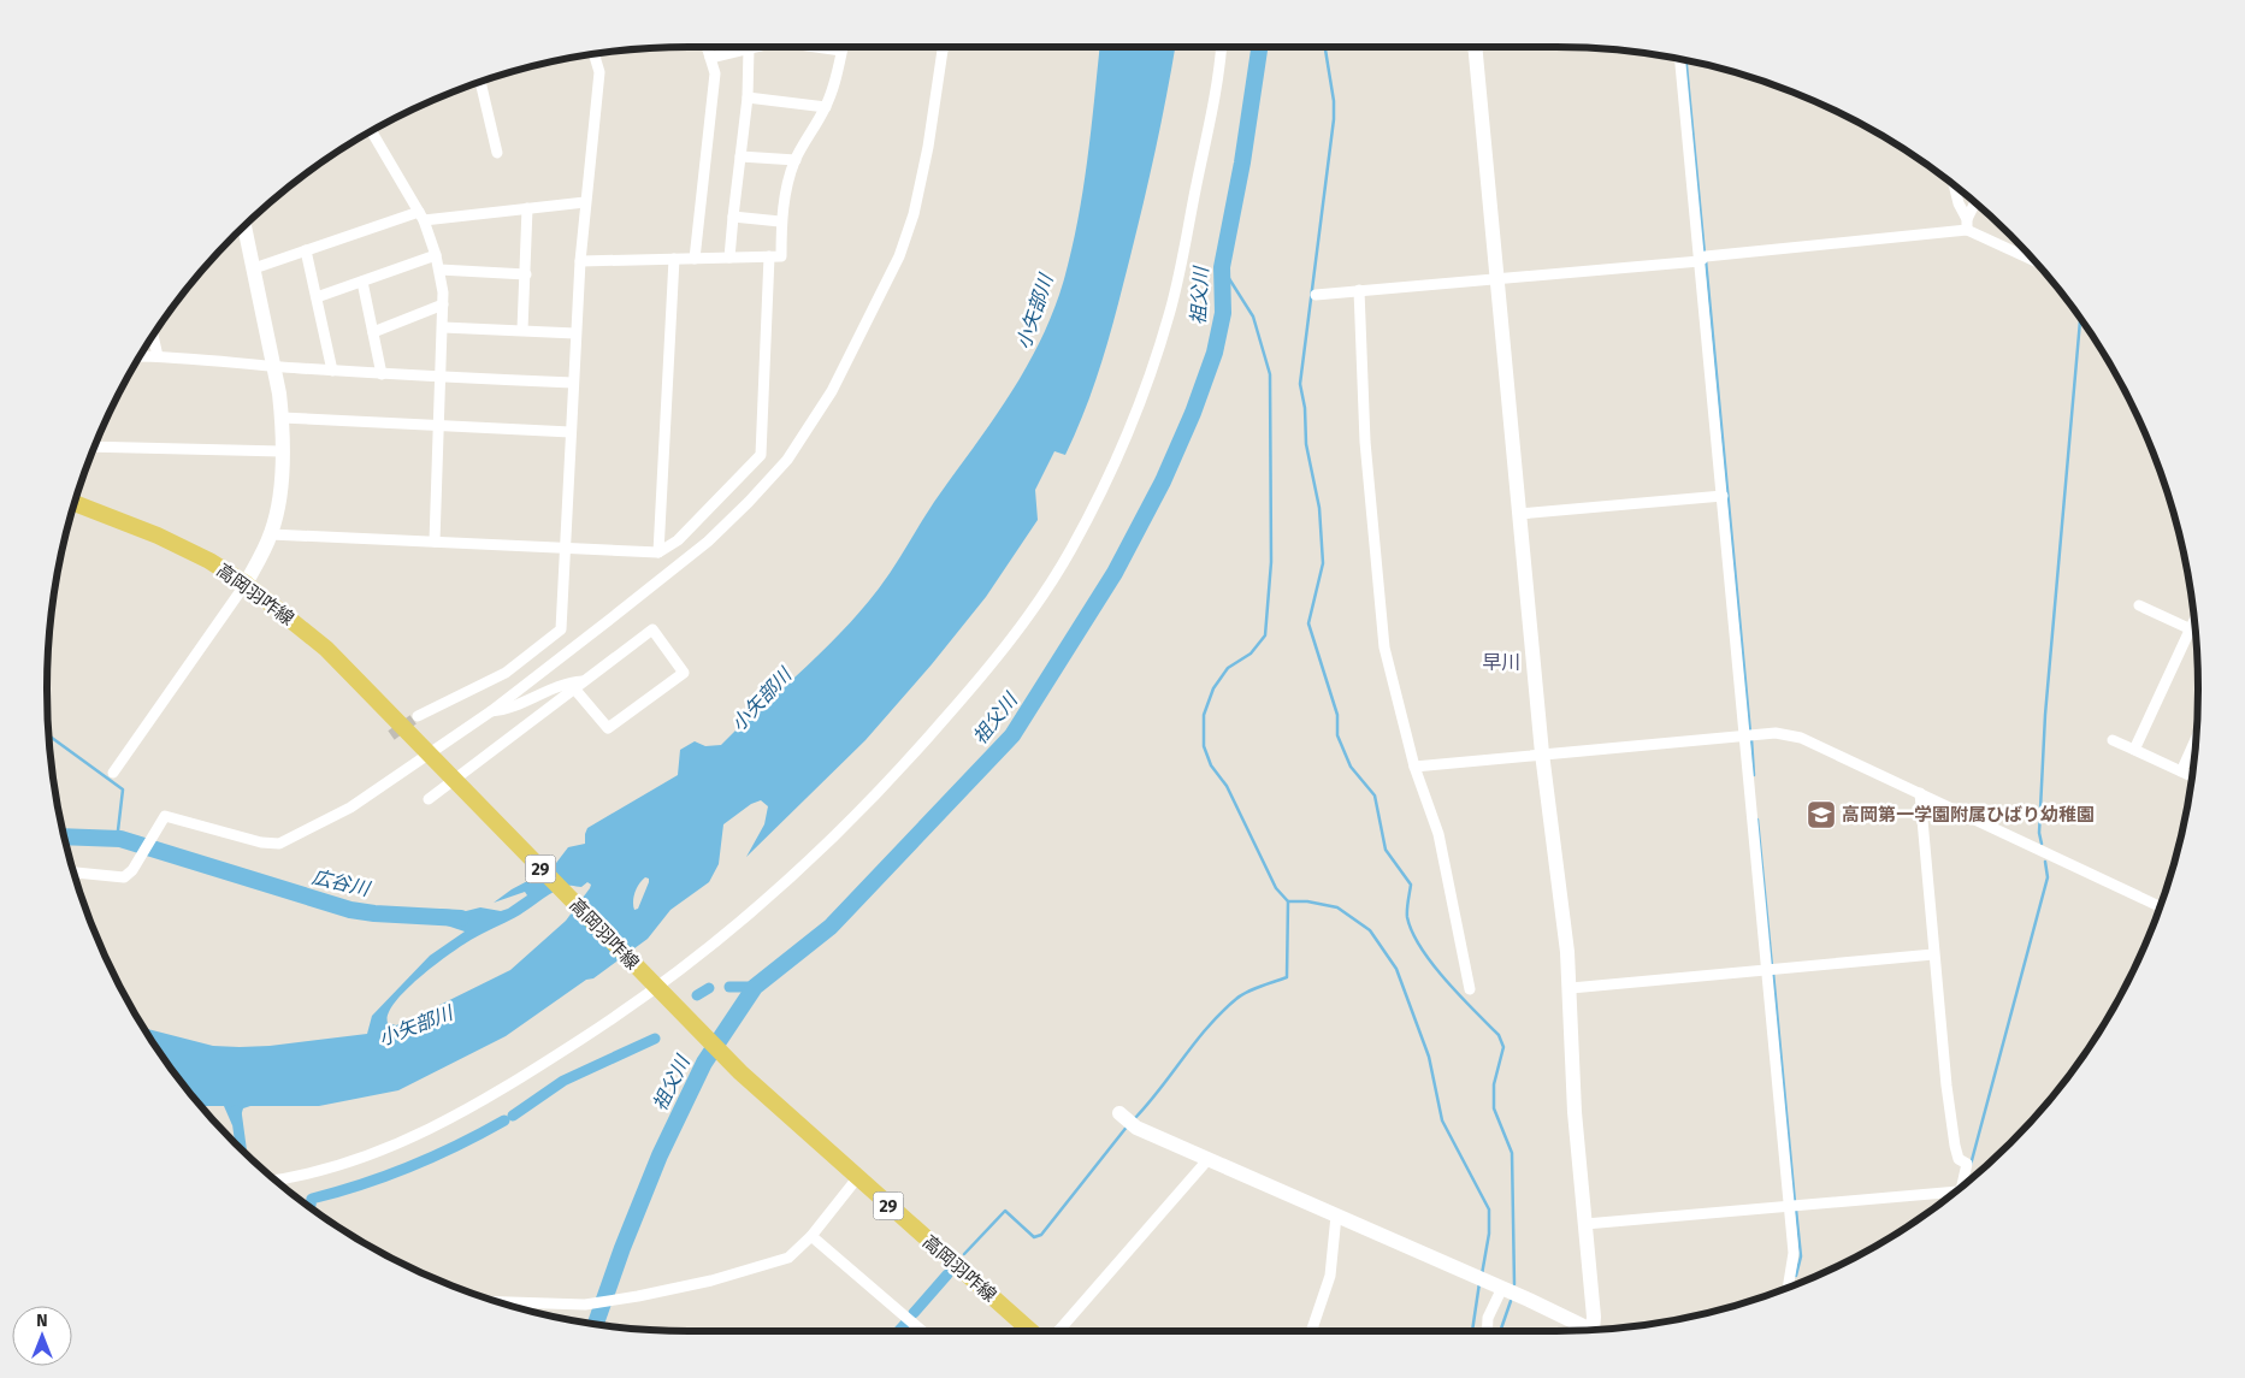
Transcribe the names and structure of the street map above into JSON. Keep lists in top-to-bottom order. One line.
{"streets":{"main road":["高岡羽咋線","29"]},"districts":["早川"],"water":["祖父川","小矢部川","広谷川"],"places":{"school or university":["高岡第一学園附属ひばり幼稚園"]},"north":"top"}
